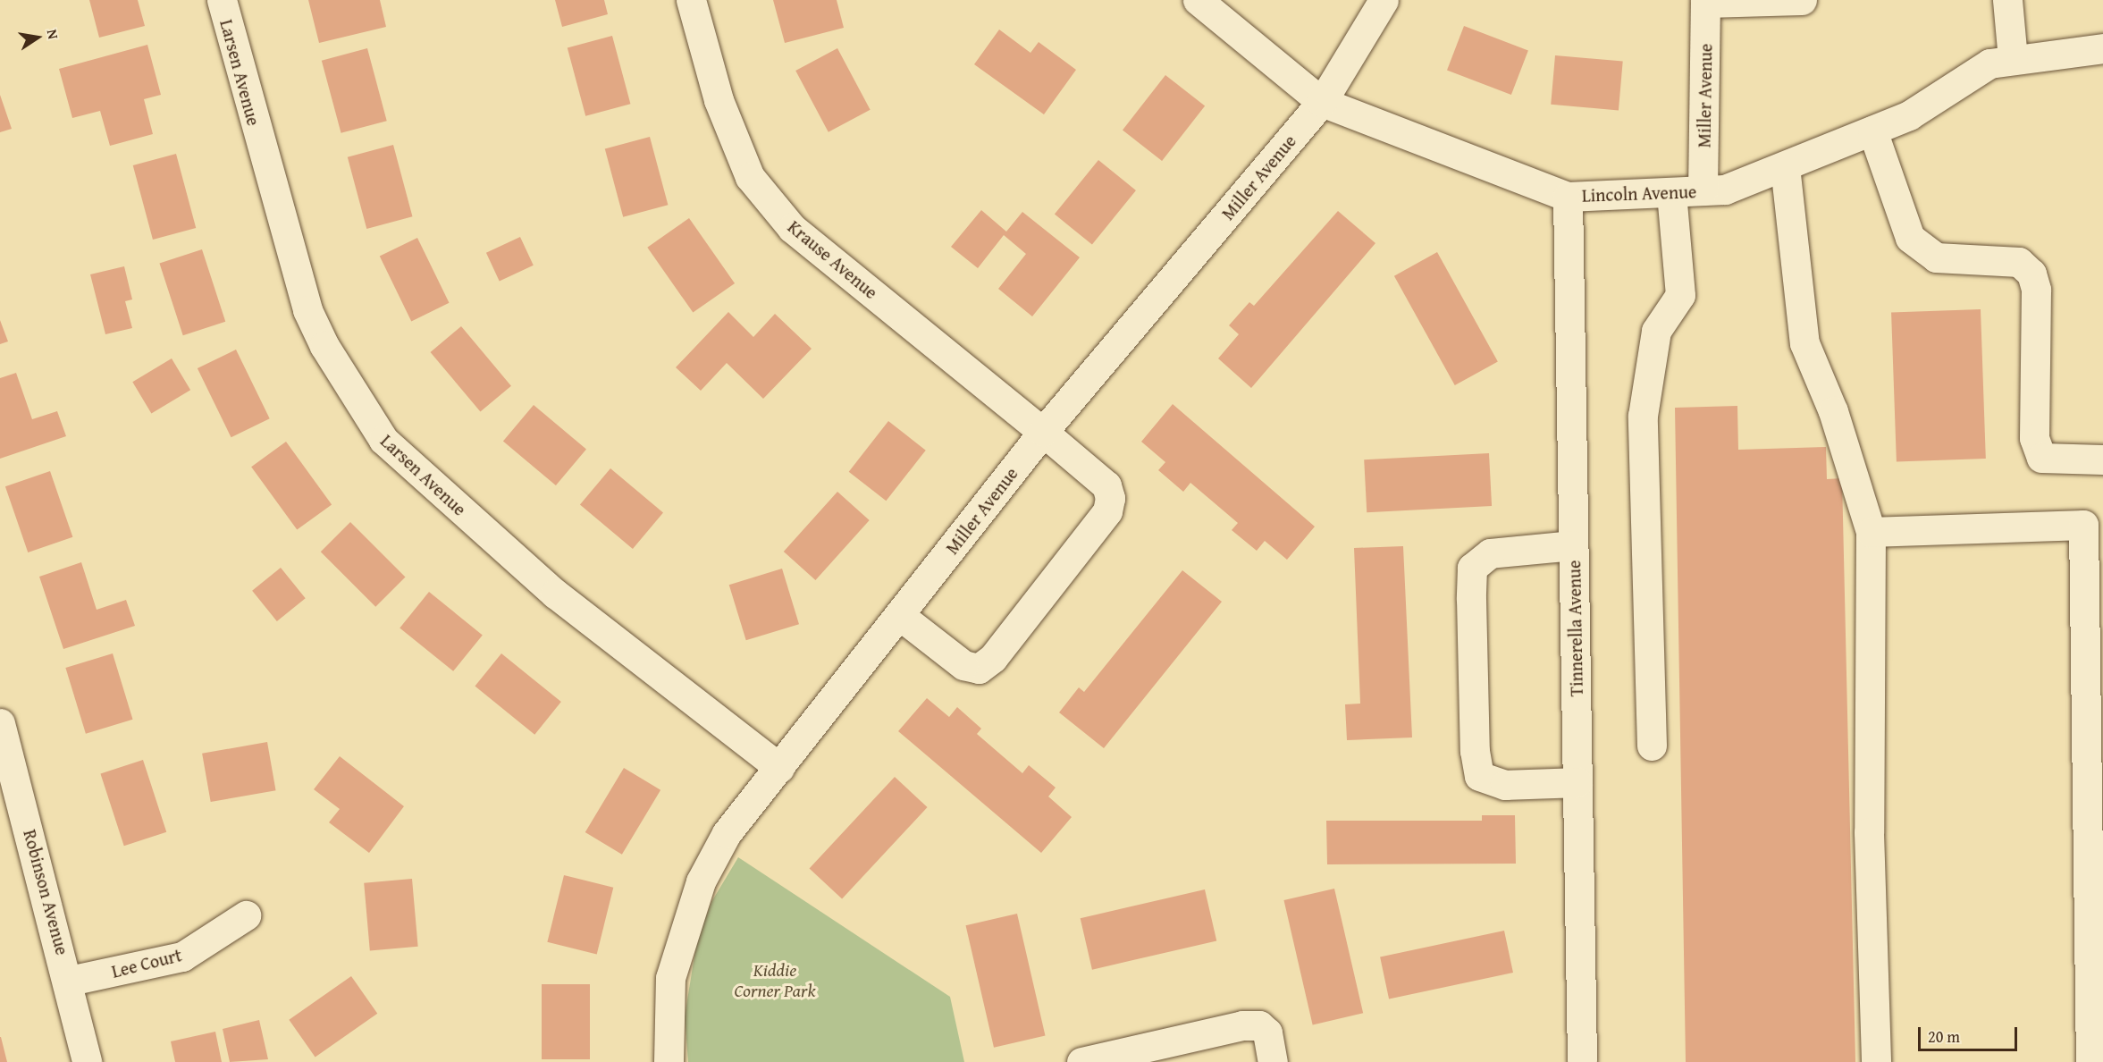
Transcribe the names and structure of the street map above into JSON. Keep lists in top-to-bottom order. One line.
{"streets":{"street":["Larsen Avenue","Miller Avenue","Lincoln Avenue","Krause Avenue","Tinnerella Avenue","Robinson Avenue","Lee Court"]},"crossings":[["Larsen Avenue","Miller Avenue"],["Miller Avenue","Lincoln Avenue"],["Miller Avenue","Krause Avenue"],["Lincoln Avenue","Tinnerella Avenue"],["Robinson Avenue","Lee Court"]],"parks":["Kiddie Corner Park"],"scale_bar":"20 m","north":"right"}
